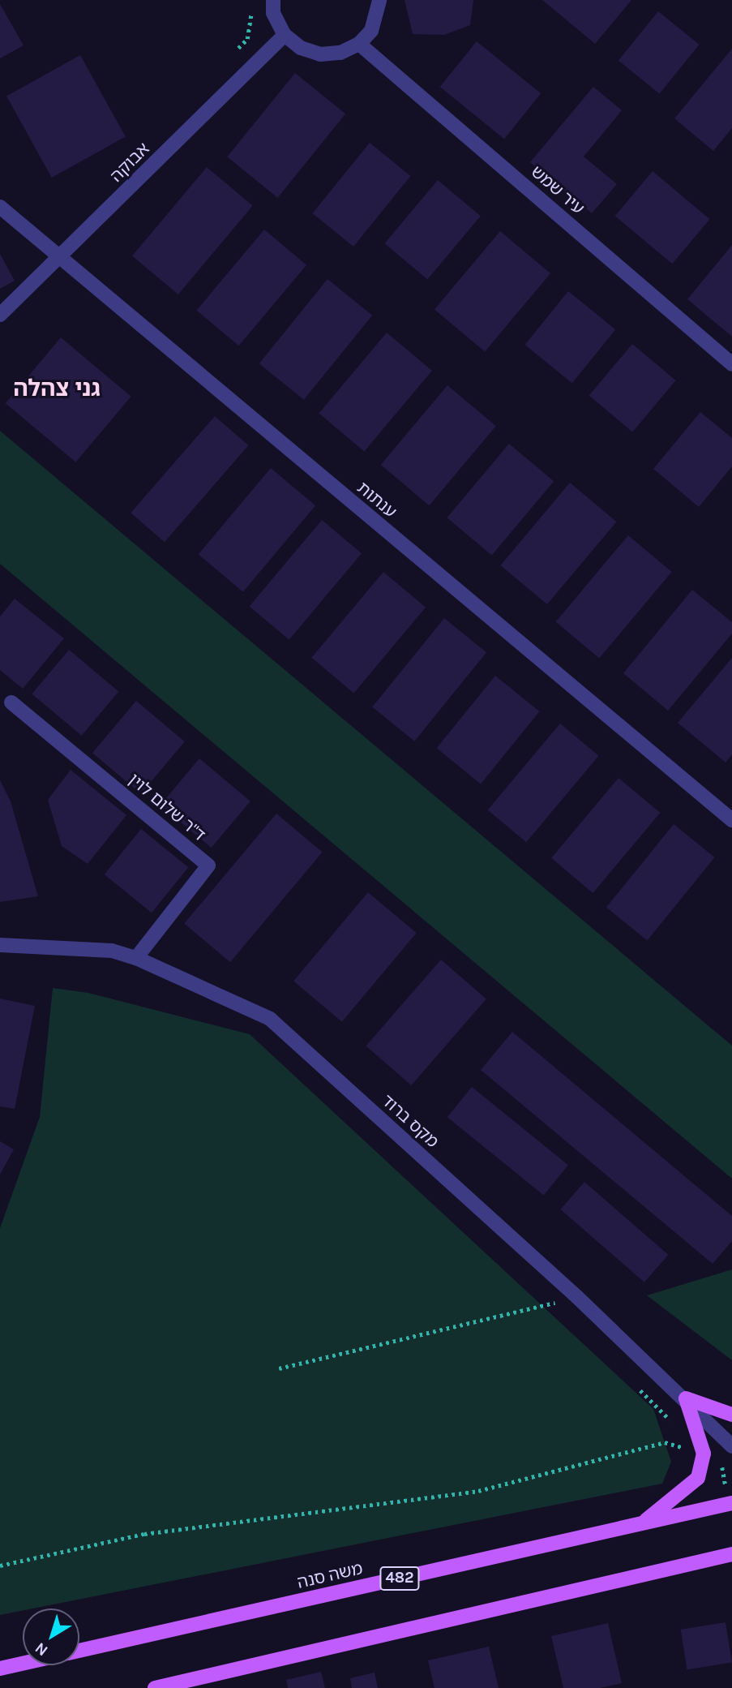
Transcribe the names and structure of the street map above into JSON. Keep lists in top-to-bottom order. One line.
{"streets":{"main road":["משה סנה","482"],"street":["אבוקה","עיר שמש","ענתות","ד\"ר שלום לוין","מקס ברוד"]},"crossings":[["אבוקה","ענתות"],["ד\"ר שלום לוין","מקס ברוד"]],"districts":["גני צהלה"],"north":"bottom left"}
